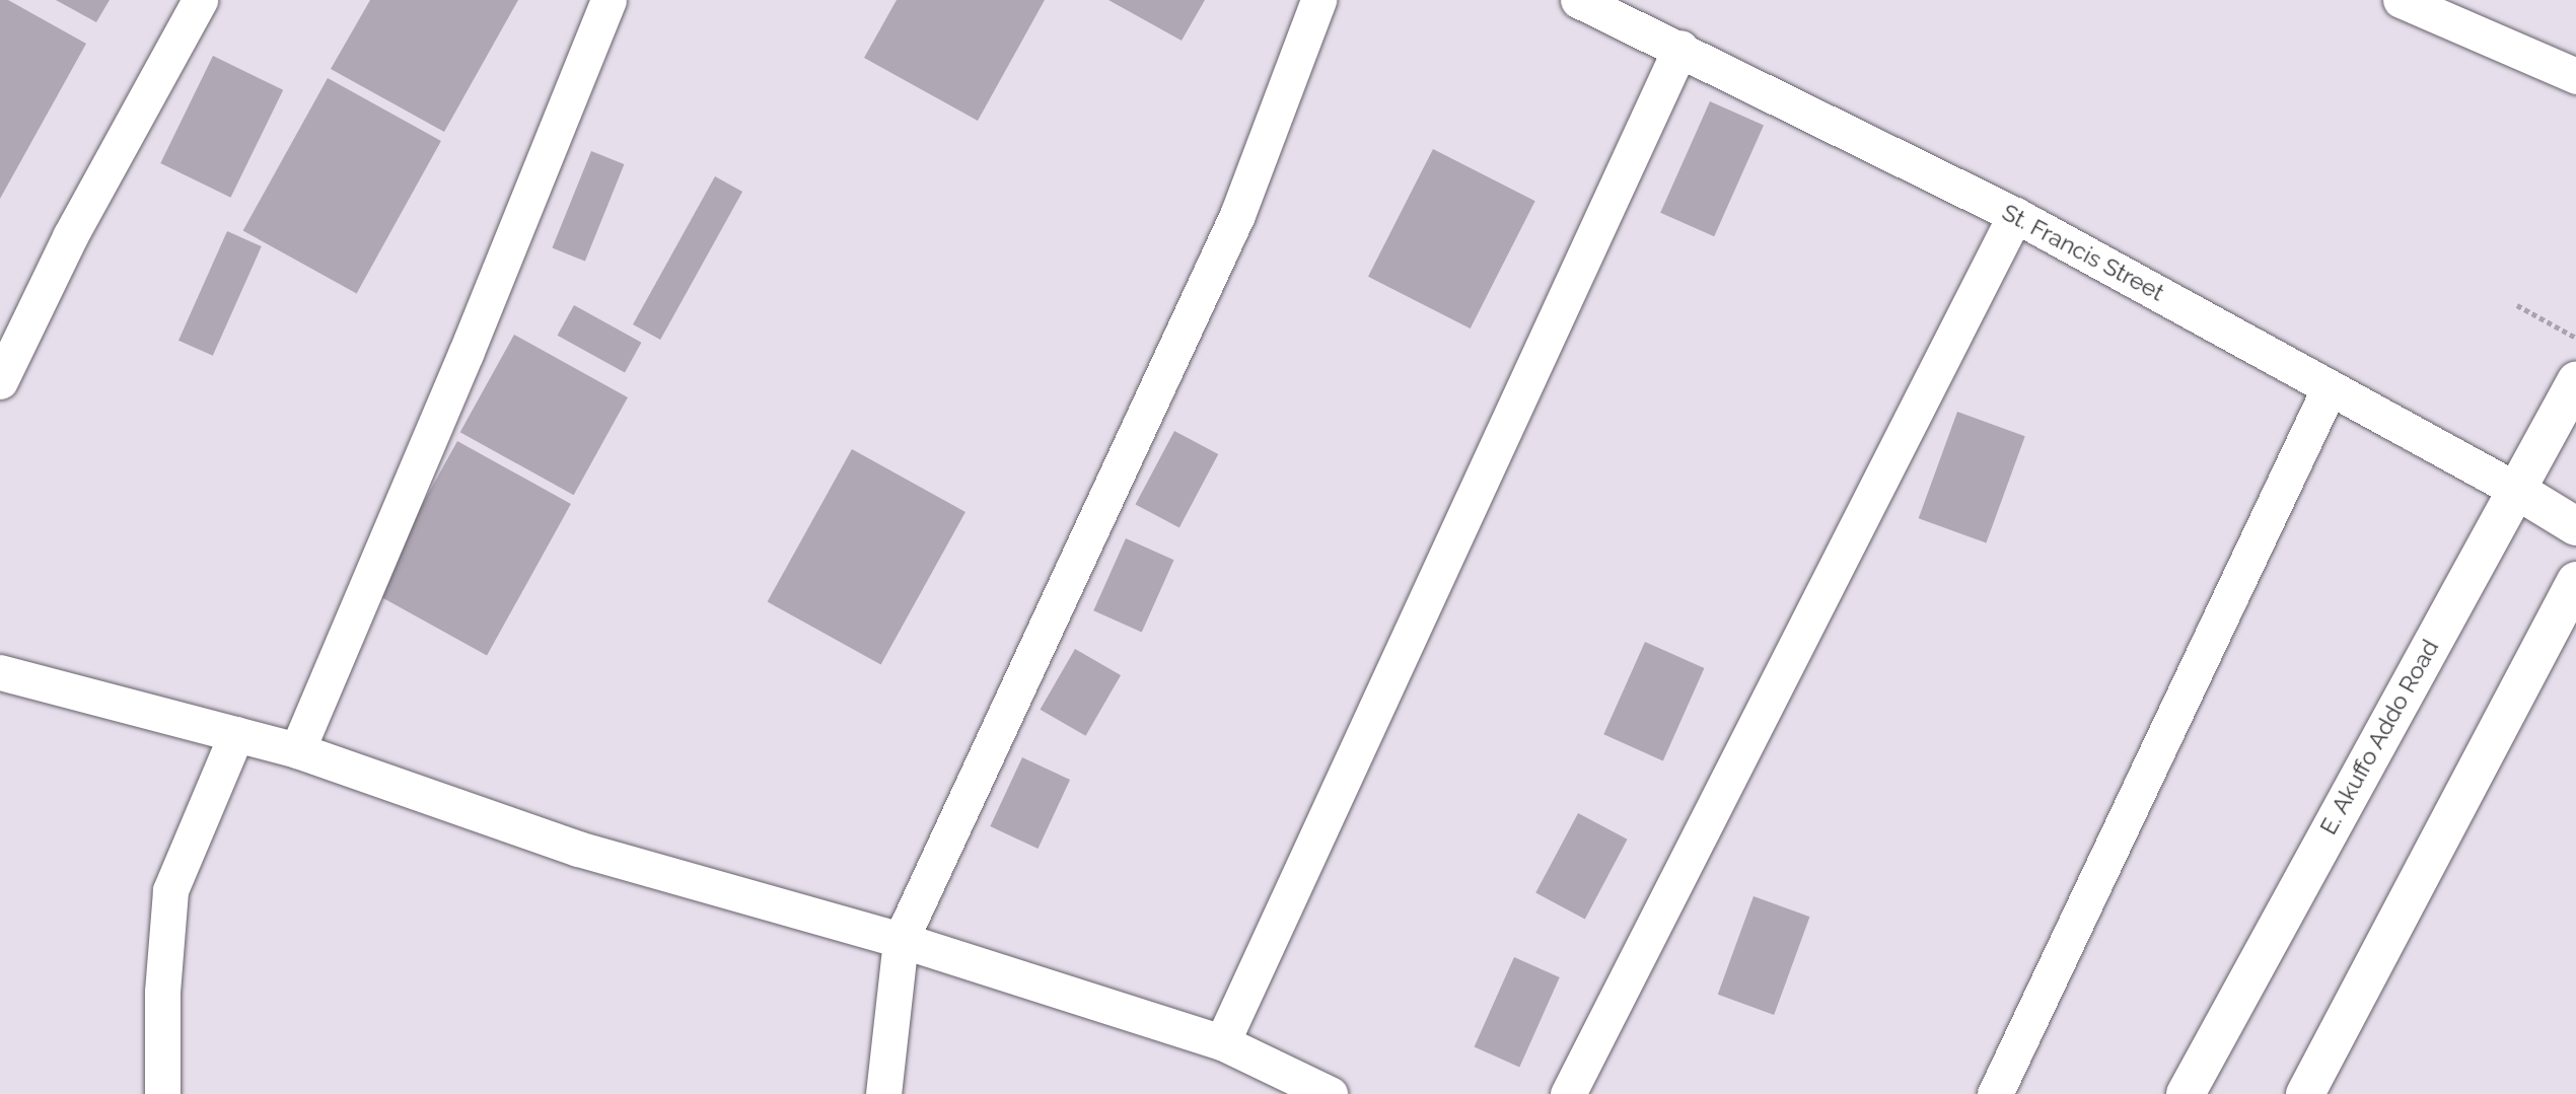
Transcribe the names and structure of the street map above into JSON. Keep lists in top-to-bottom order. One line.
{"streets":{"main road":["St. Francis Street","E. Akuffo Addo Road"]},"crossings":[["St. Francis Street","E. Akuffo Addo Road"]]}
